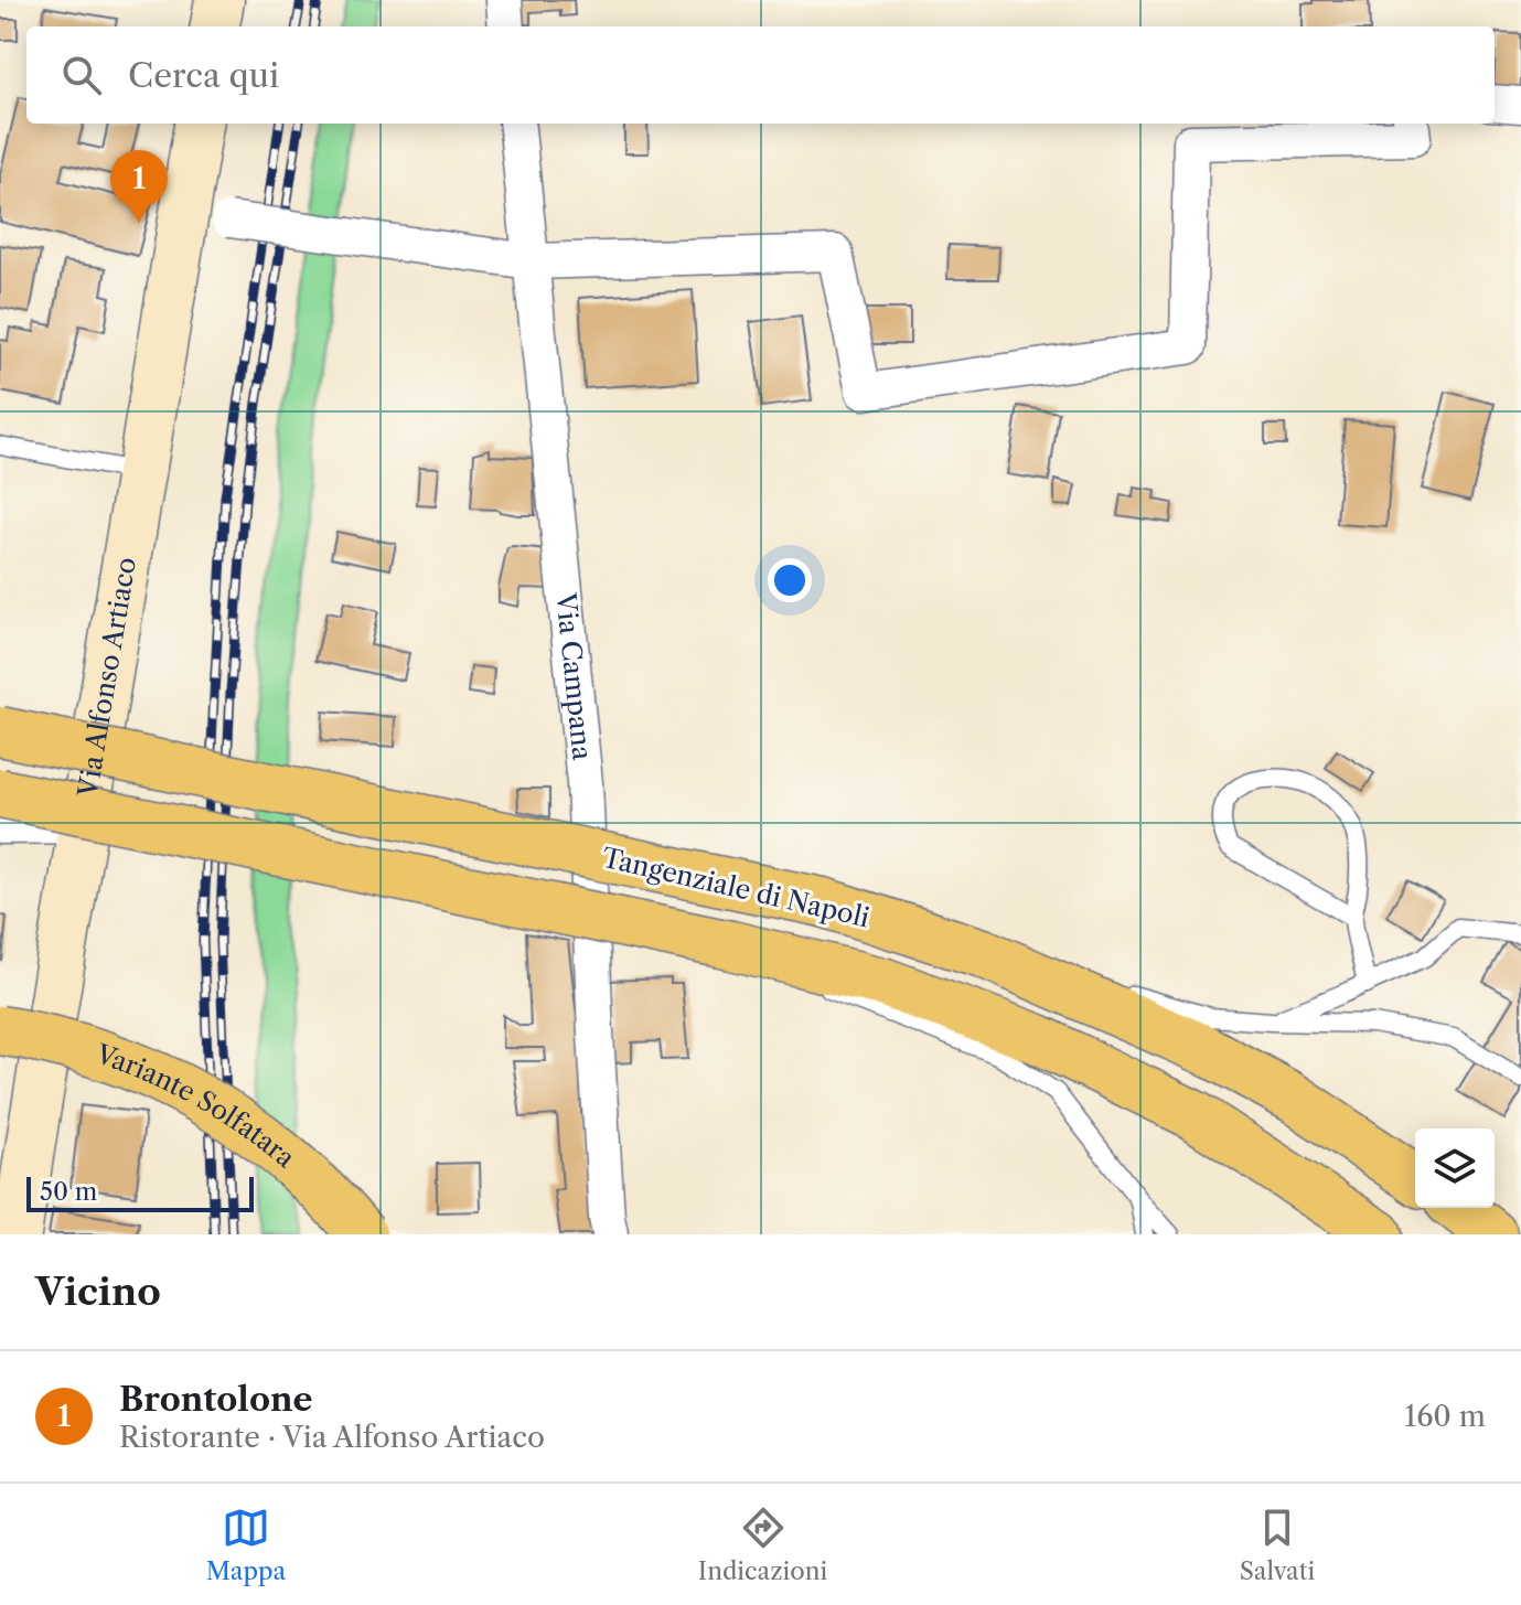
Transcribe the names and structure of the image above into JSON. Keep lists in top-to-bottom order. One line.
{"streets":{"main road":["Via Alfonso Artiaco","Tangenziale di Napoli","Variante Solfatara"],"street":["Via Campana"]},"scale_bar":"50 m","page":{"search":"Cerca qui","pins":"1","scale":"50 m","heading":"Vicino","list":[{"mark":"1","name":"Brontolone","note":"Ristorante · Via Alfonso Artiaco","value":"160 m"}],"nav":["Mappa","Indicazioni","Salvati"]}}
